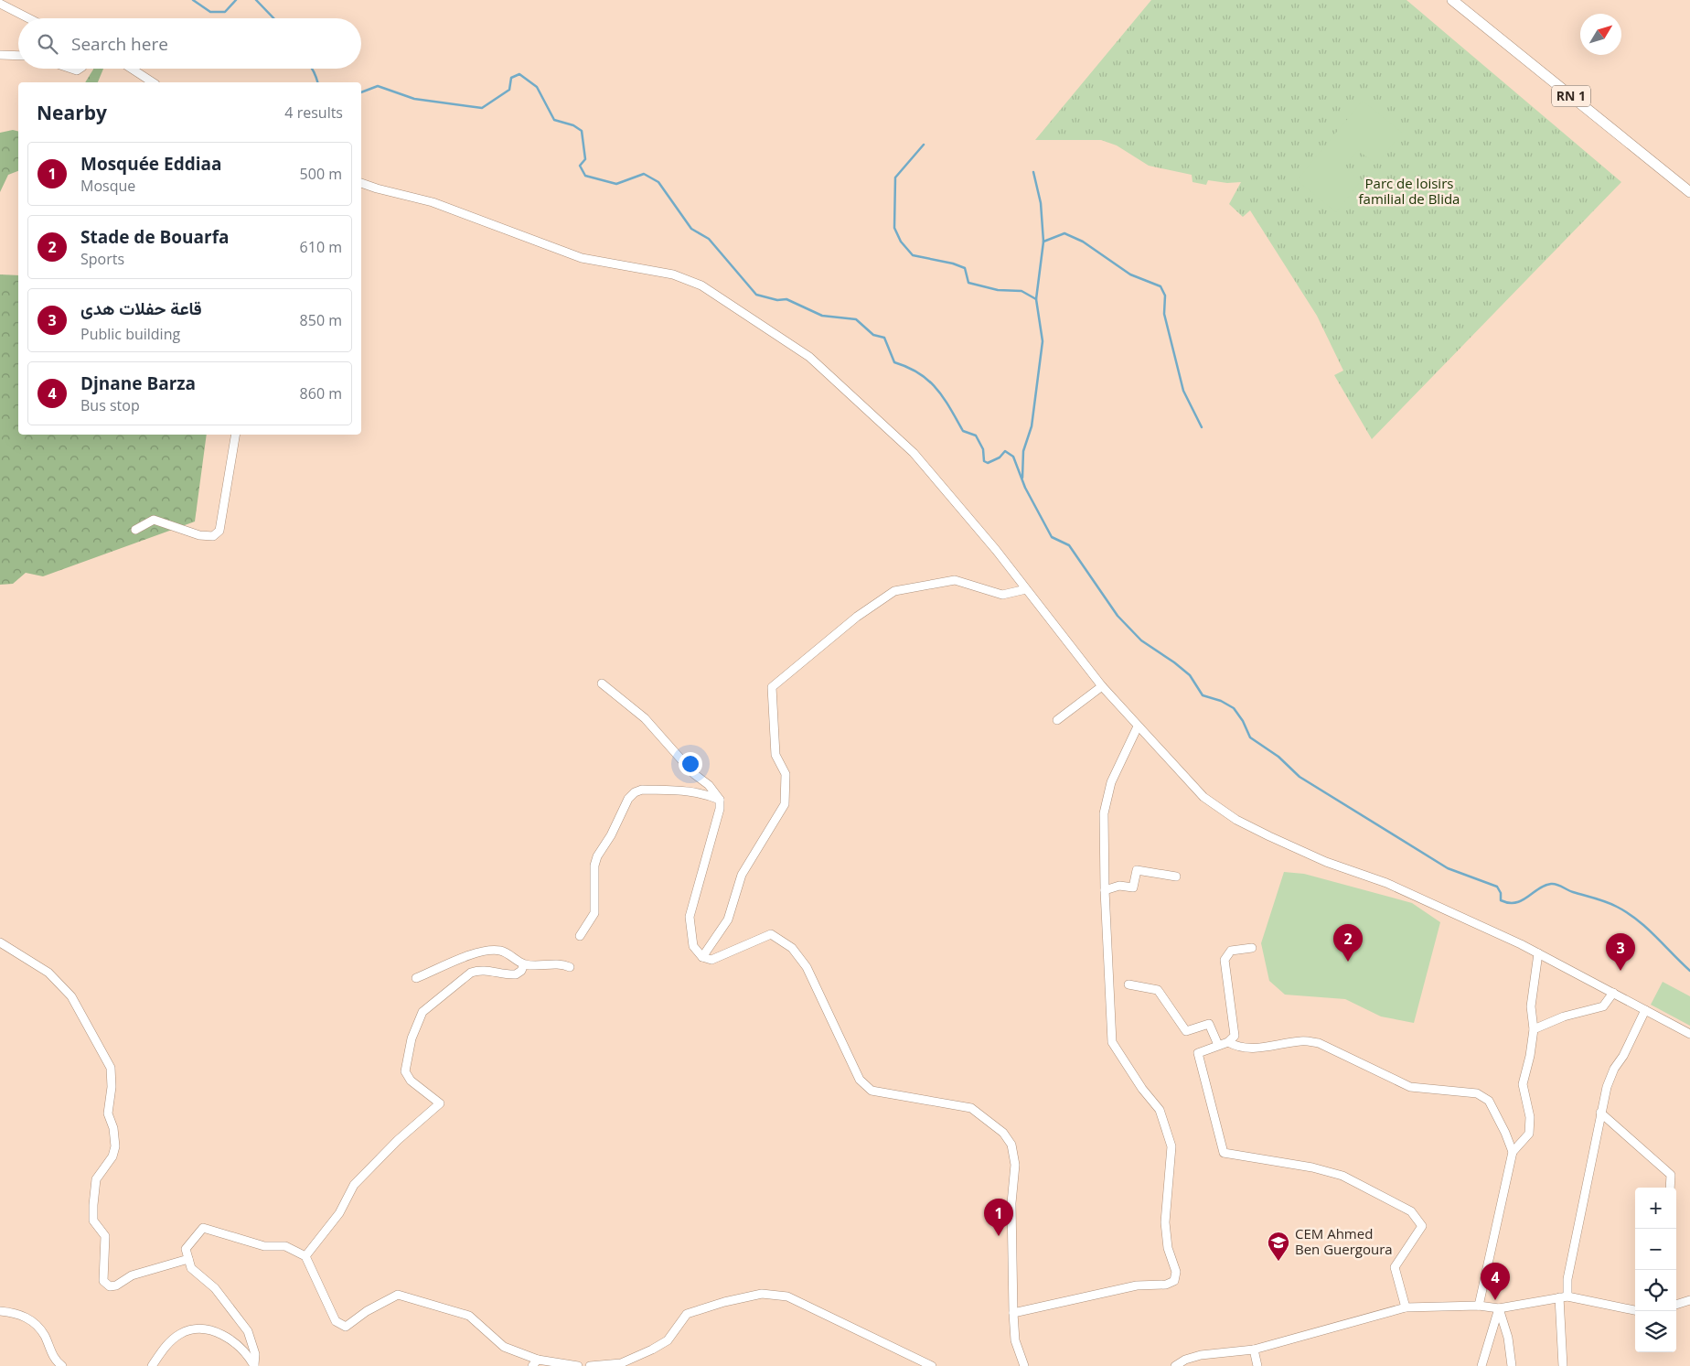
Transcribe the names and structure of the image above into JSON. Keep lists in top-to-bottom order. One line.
{"streets":{"main road":["RN 1"]},"parks":["Parc de loisirs familial de Blida"],"places":{"school or university":["CEM Ahmed Ben Guergoura"]},"north":"top right","page":{"search":"Search here","heading":["Nearby","4 results"],"list":[{"mark":"1","name":"Mosquée Eddiaa","note":"Mosque","value":"500 m"},{"mark":"2","name":"Stade de Bouarfa","note":"Sports","value":"610 m"},{"mark":"3","name":"قاعة حفلات هدى","note":"Public building","value":"850 m"},{"mark":"4","name":"Djnane Barza","note":"Bus stop","value":"860 m"}],"pins":["2","3","1","4"],"map_buttons":["+","−"]}}
